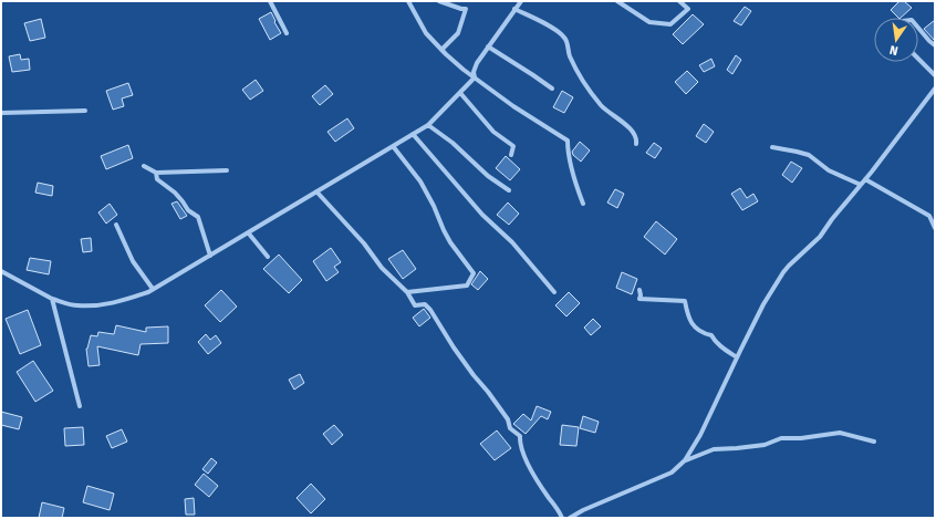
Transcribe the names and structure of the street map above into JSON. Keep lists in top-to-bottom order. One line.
{"north":"bottom"}
